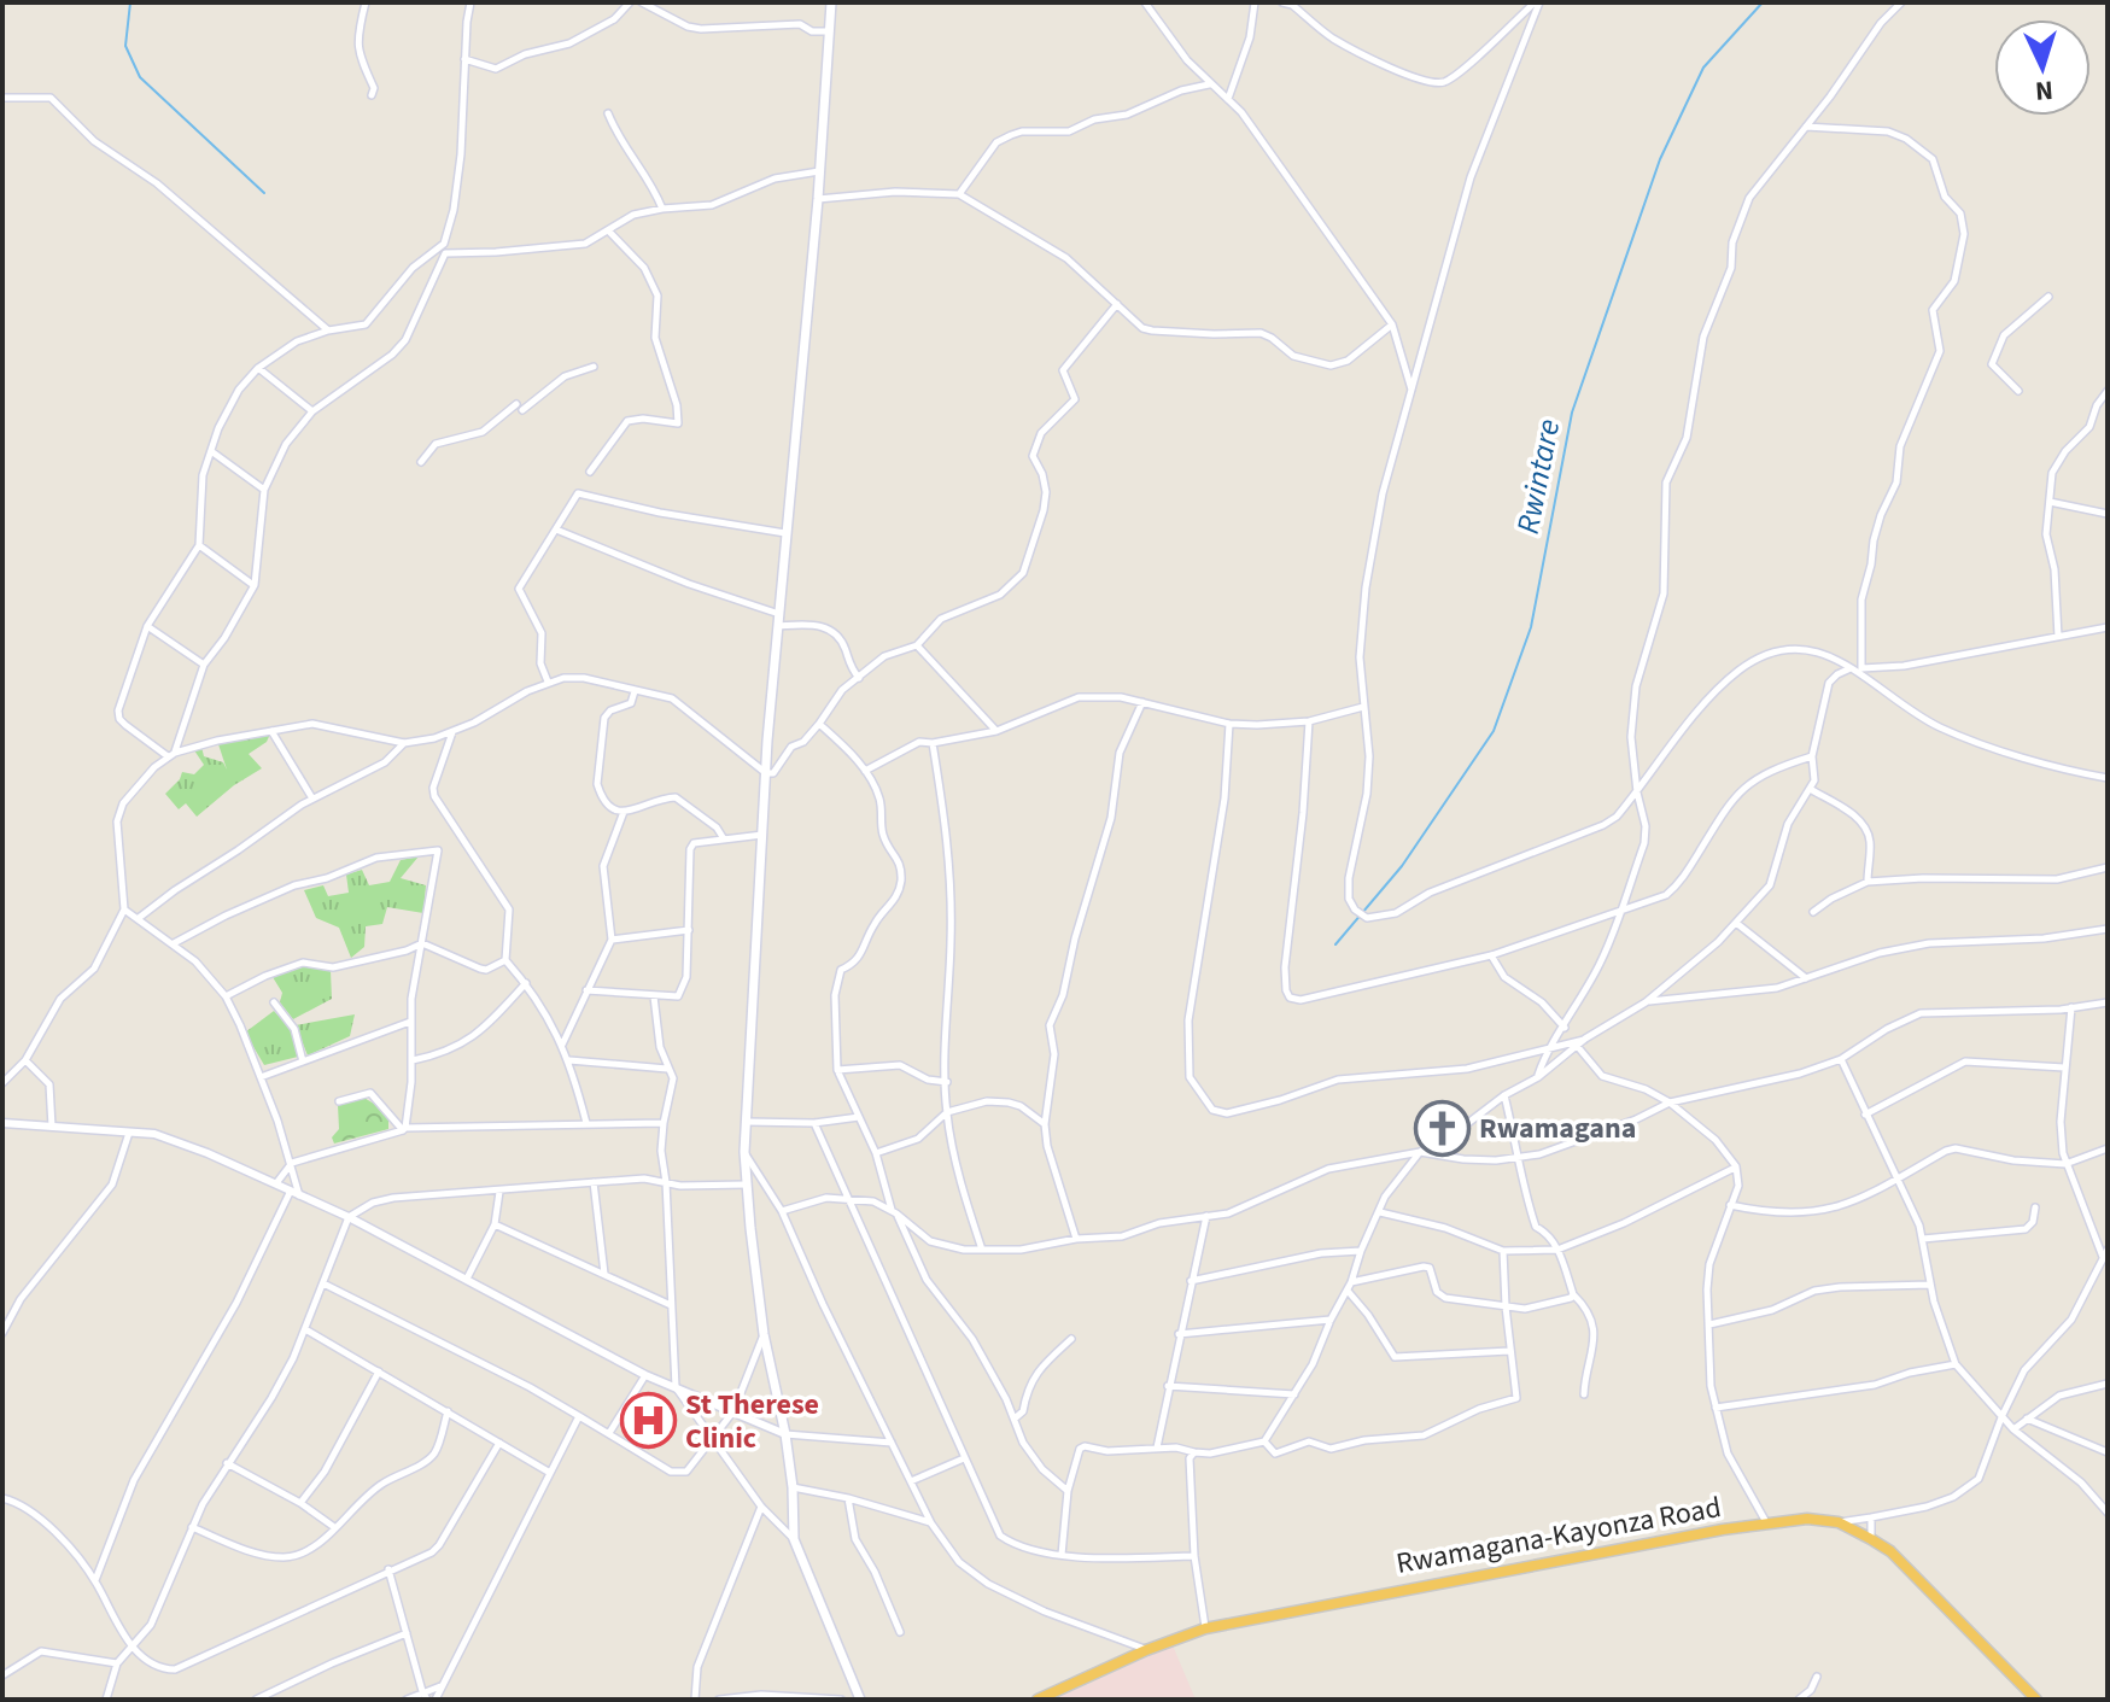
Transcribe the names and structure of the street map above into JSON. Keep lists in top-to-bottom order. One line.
{"streets":{"highway":["Rwamagana-Kayonza Road"]},"water":["Rwintare"],"places":{"church":["Rwamagana"],"hospital":["St Therese Clinic"]},"north":"bottom"}
